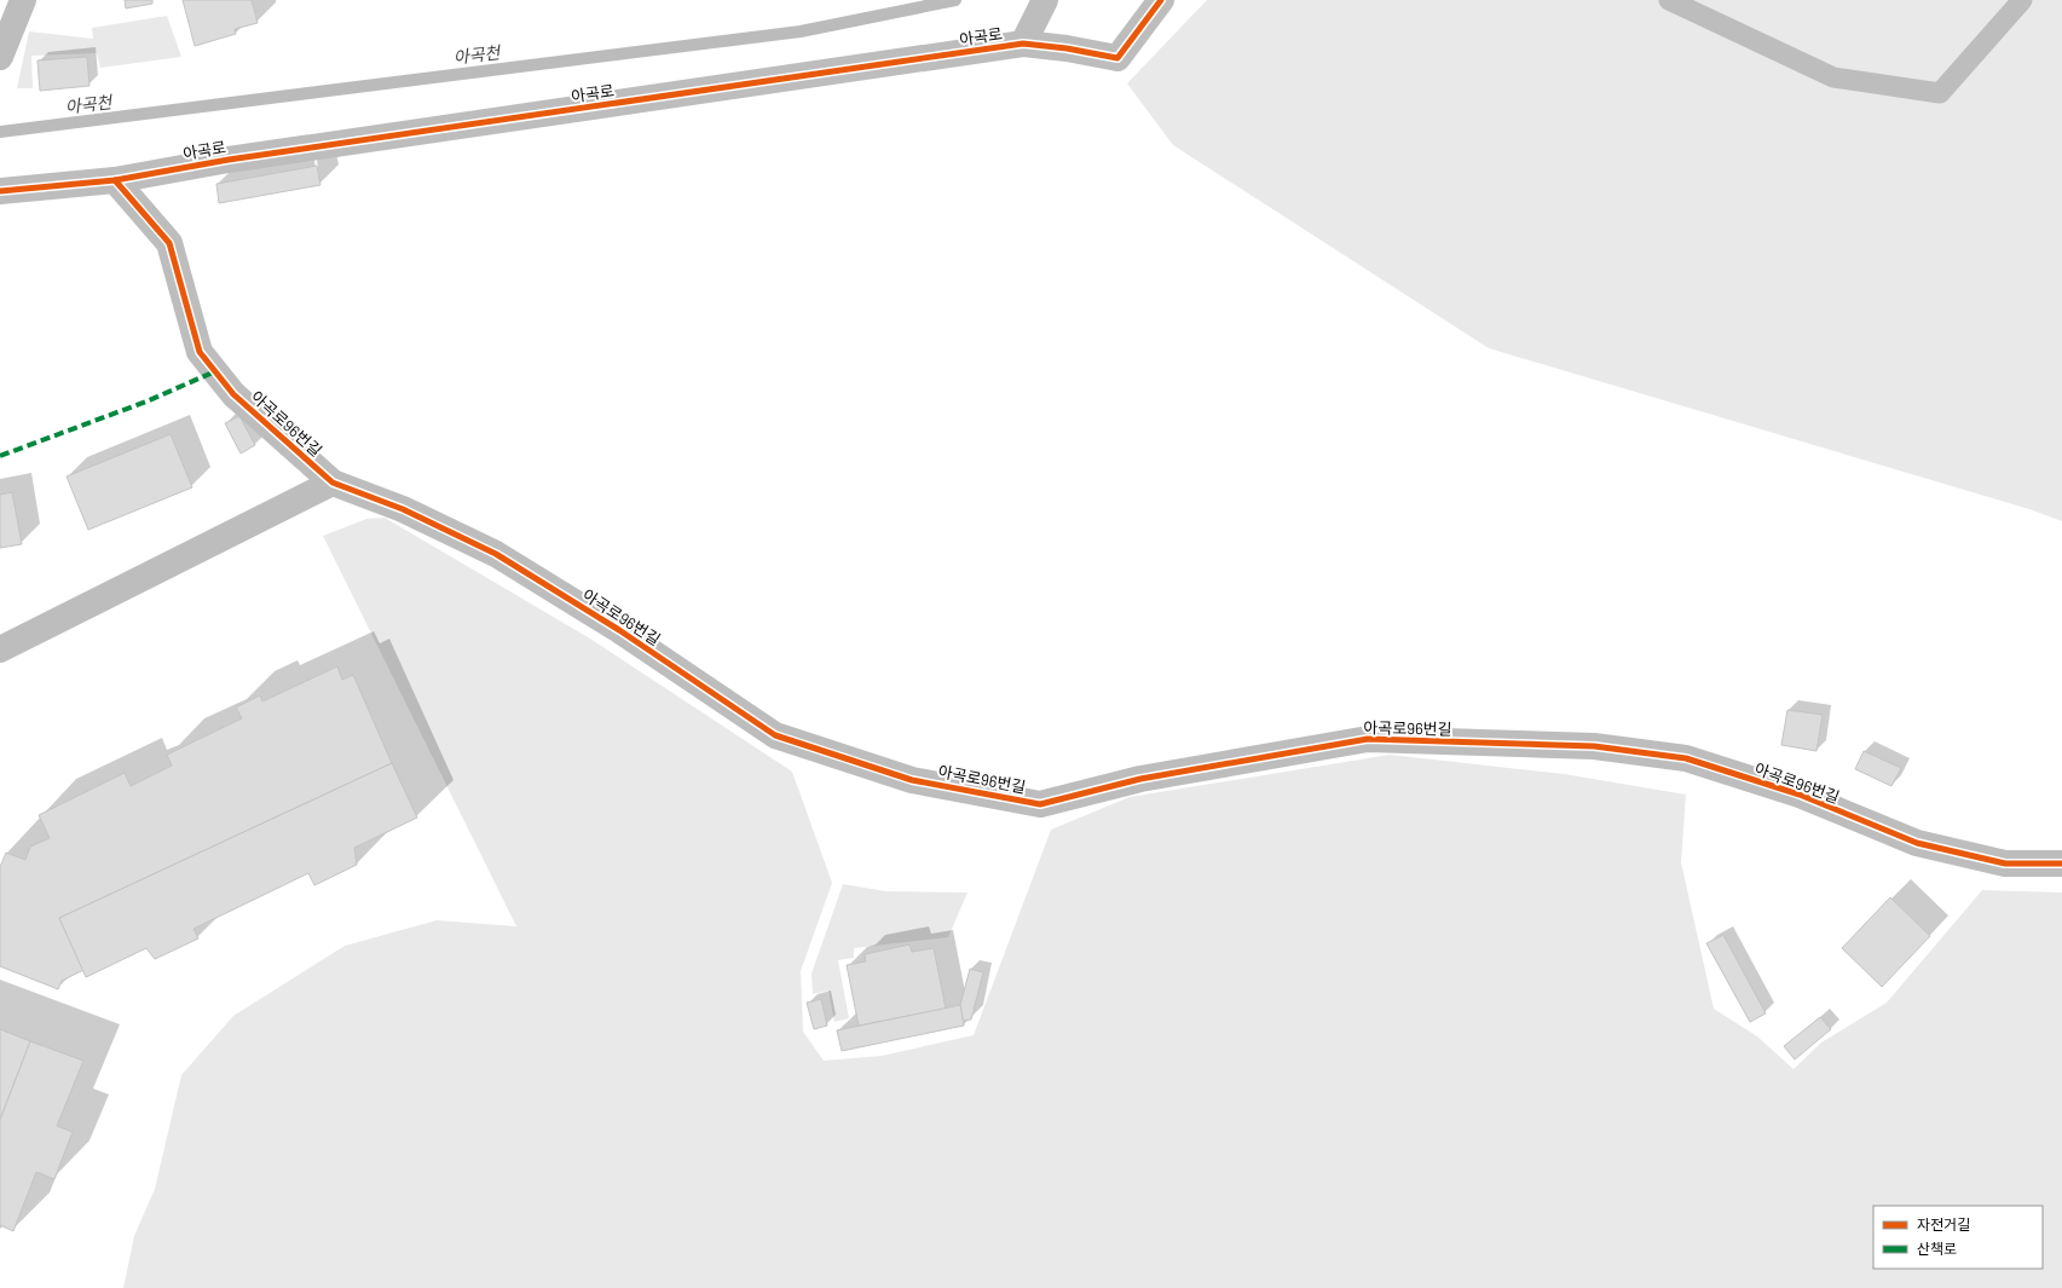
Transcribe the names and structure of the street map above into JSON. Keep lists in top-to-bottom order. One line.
{"streets":{"street":["아곡로","아곡로96번길"]},"crossings":[["아곡로","아곡로96번길"]],"water":["아곡천"],"legend":["자전거길","산책로"]}
